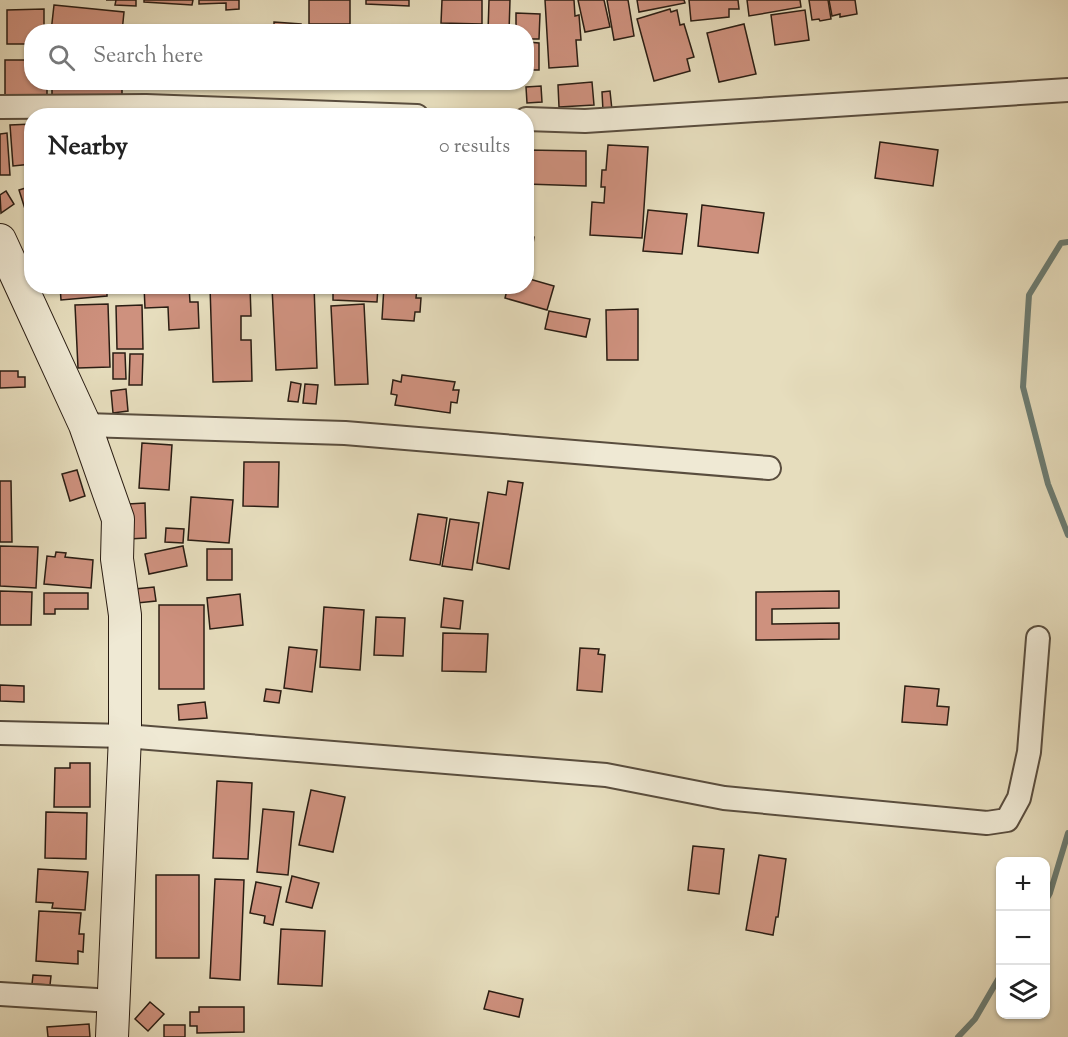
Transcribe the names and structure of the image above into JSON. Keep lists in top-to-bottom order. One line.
{"page":{"search":"Search here","heading":["Nearby","0 results"],"map_buttons":["+","−"]}}
